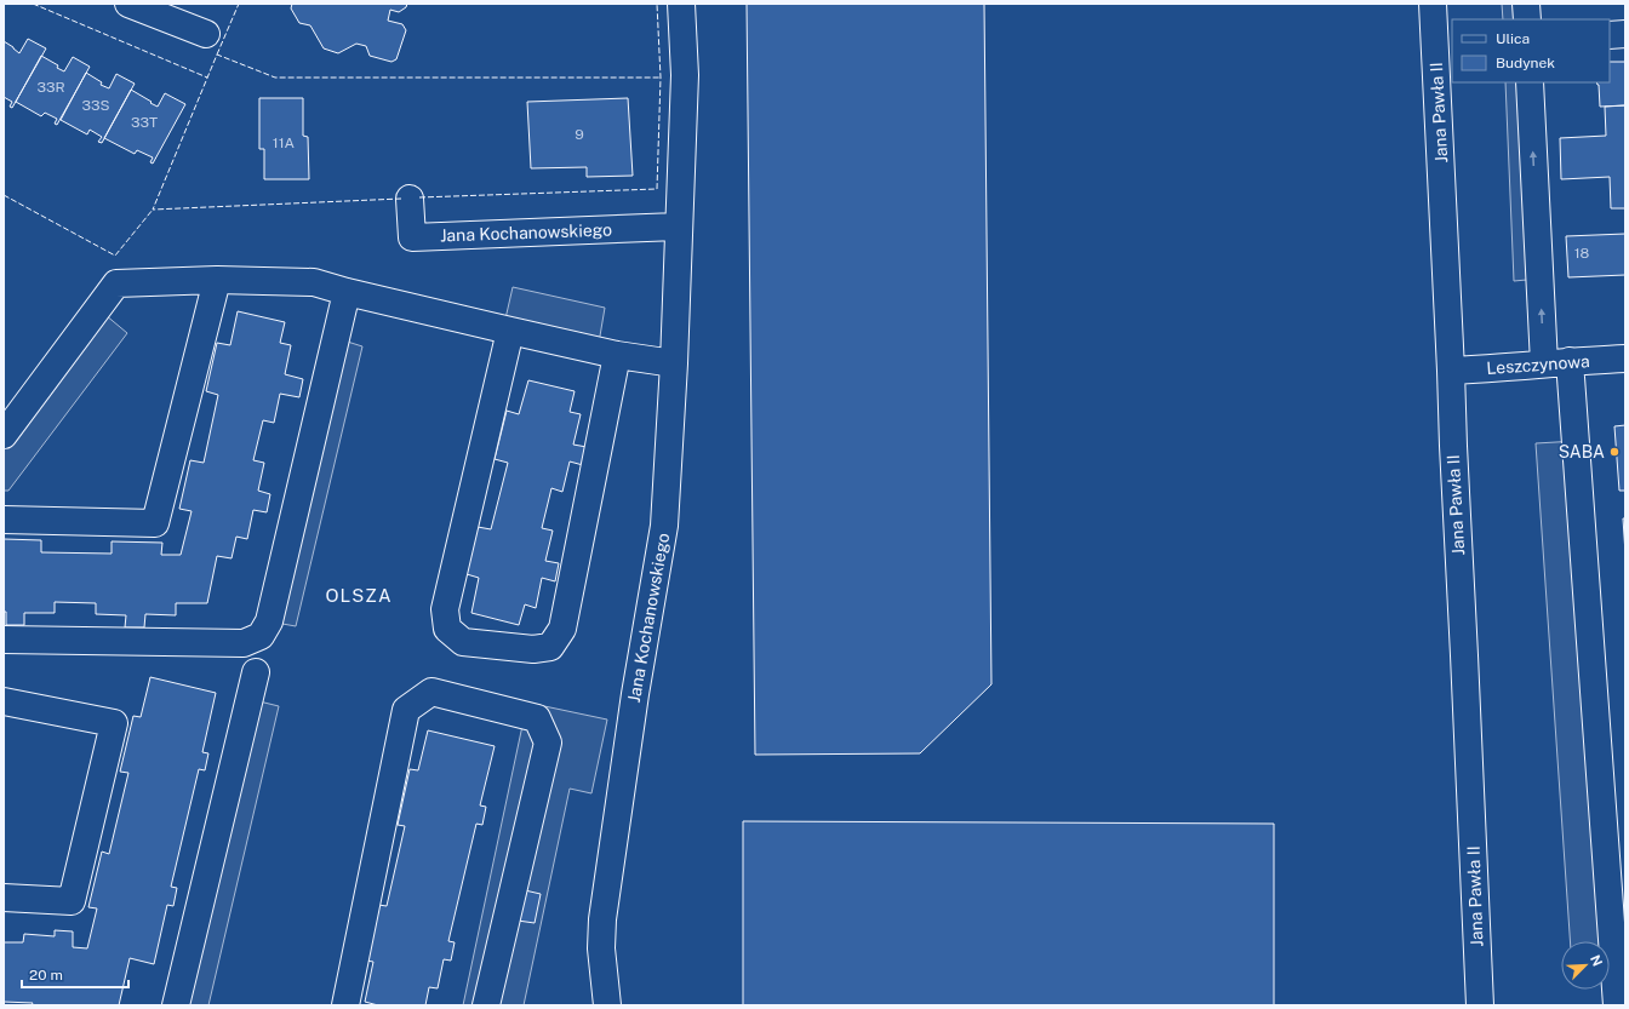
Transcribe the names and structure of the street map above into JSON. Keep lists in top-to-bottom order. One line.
{"streets":{"street":["Jana Pawła II","Jana Kochanowskiego","Leszczynowa"]},"crossings":[["Jana Pawła II","Leszczynowa"]],"districts":["OLSZA"],"places":["SABA"],"house_numbers":["33R","33S","33T","9","11A","18"],"legend":["Ulica","Budynek"],"scale_bar":"20 m","north":"top right"}
